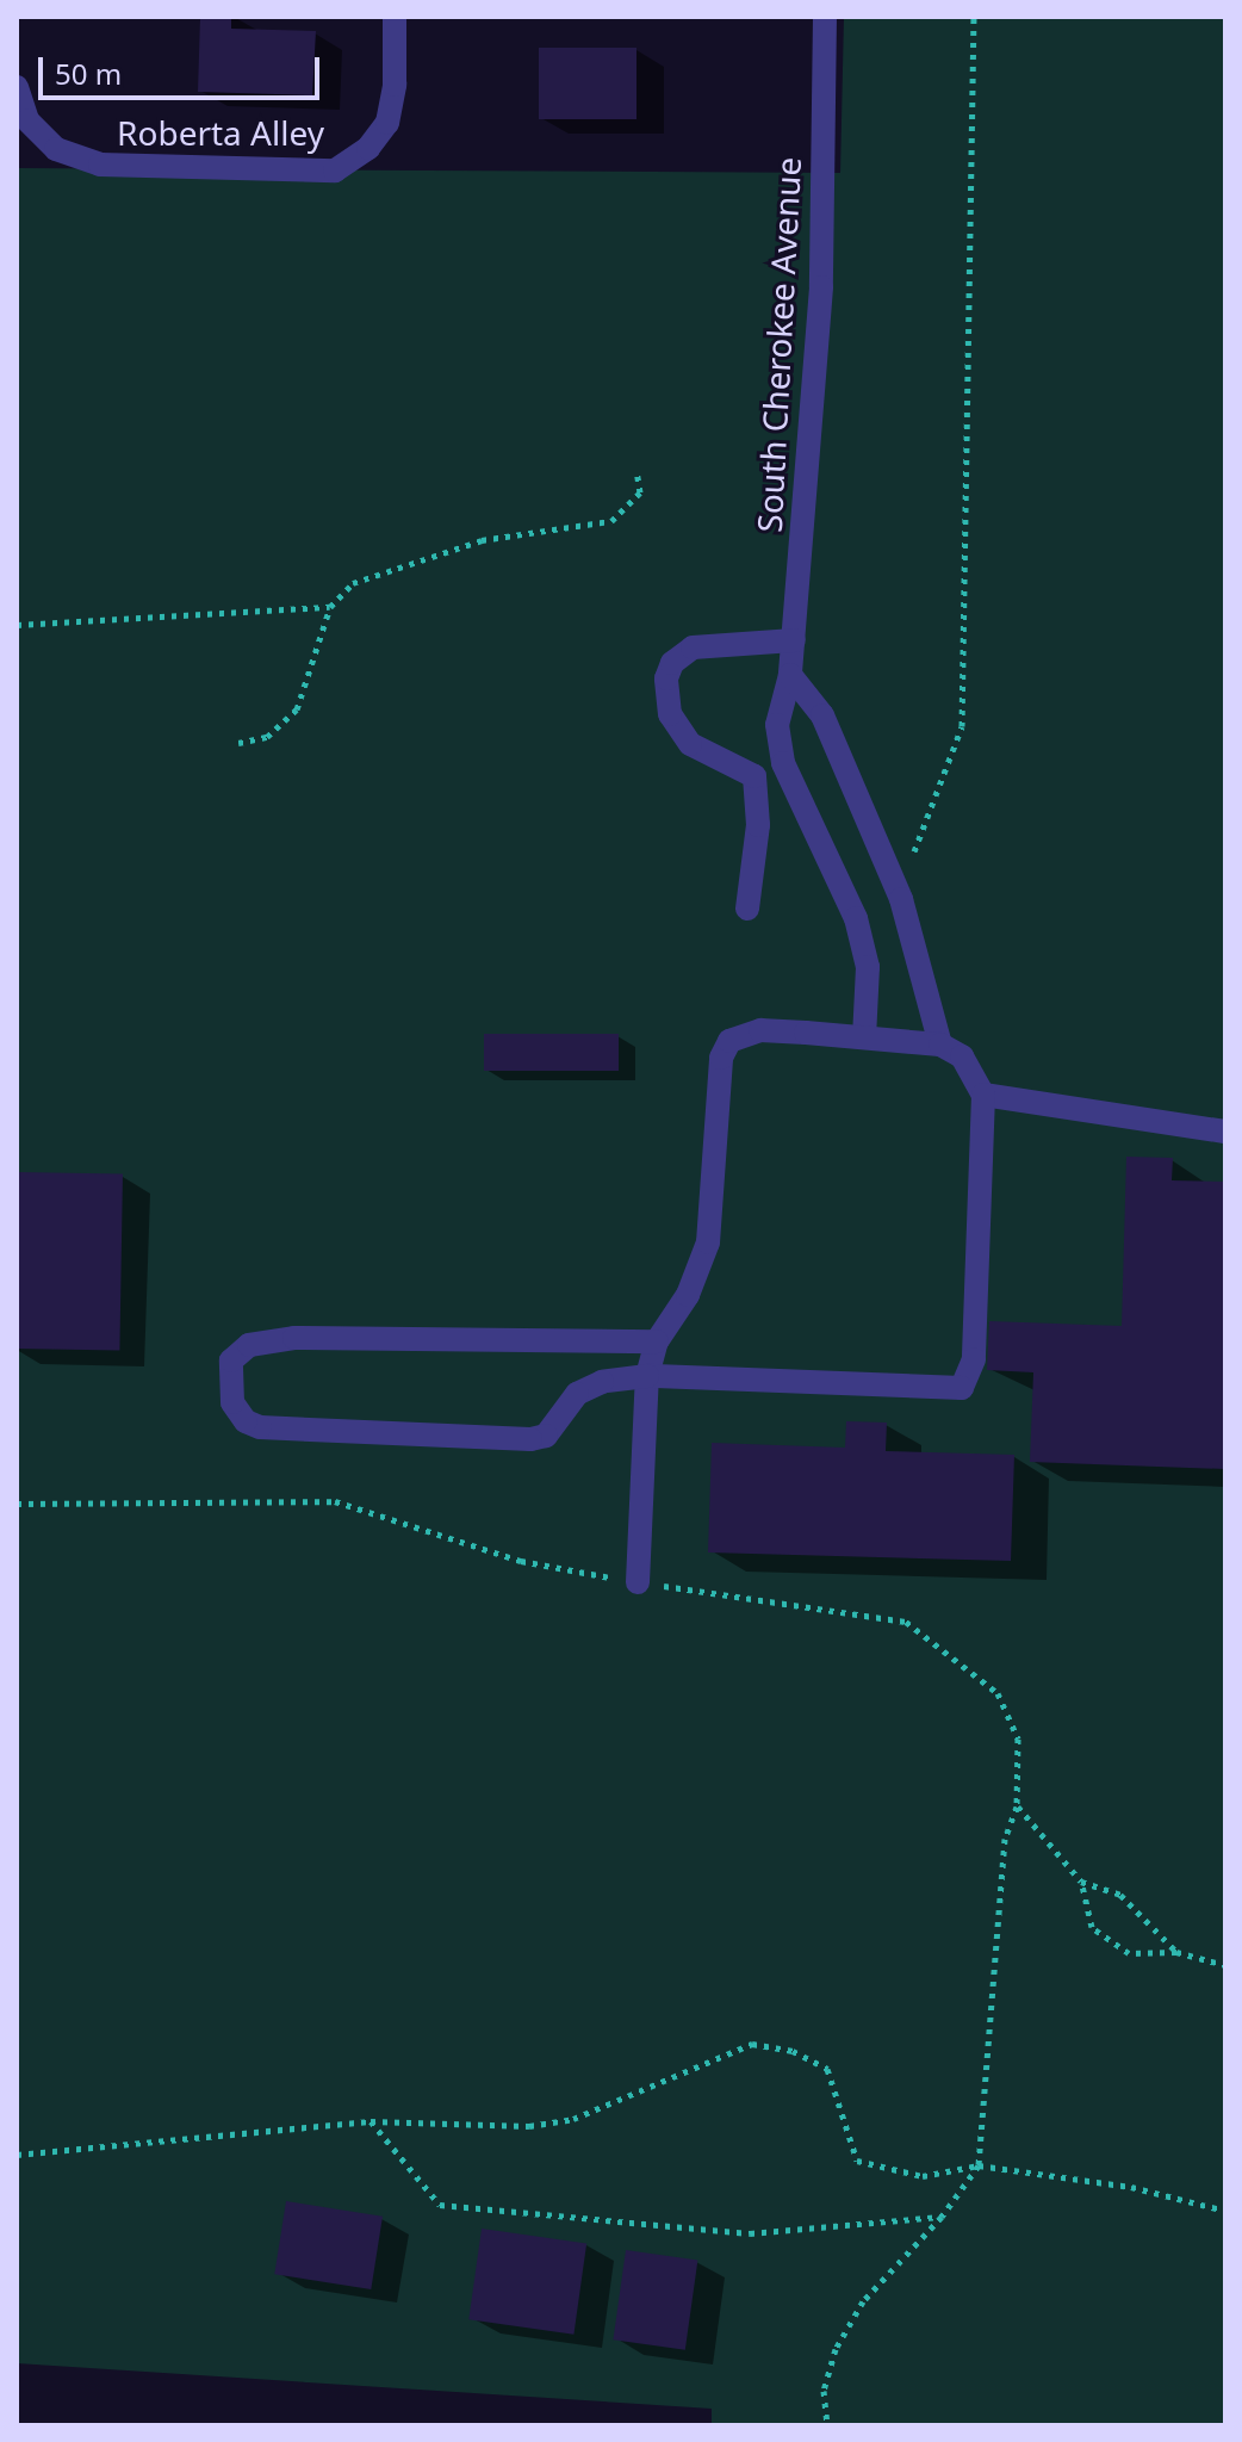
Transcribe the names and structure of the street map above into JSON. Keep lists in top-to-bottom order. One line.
{"streets":{"street":["Roberta Alley","South Cherokee Avenue"]},"scale_bar":"50 m"}
